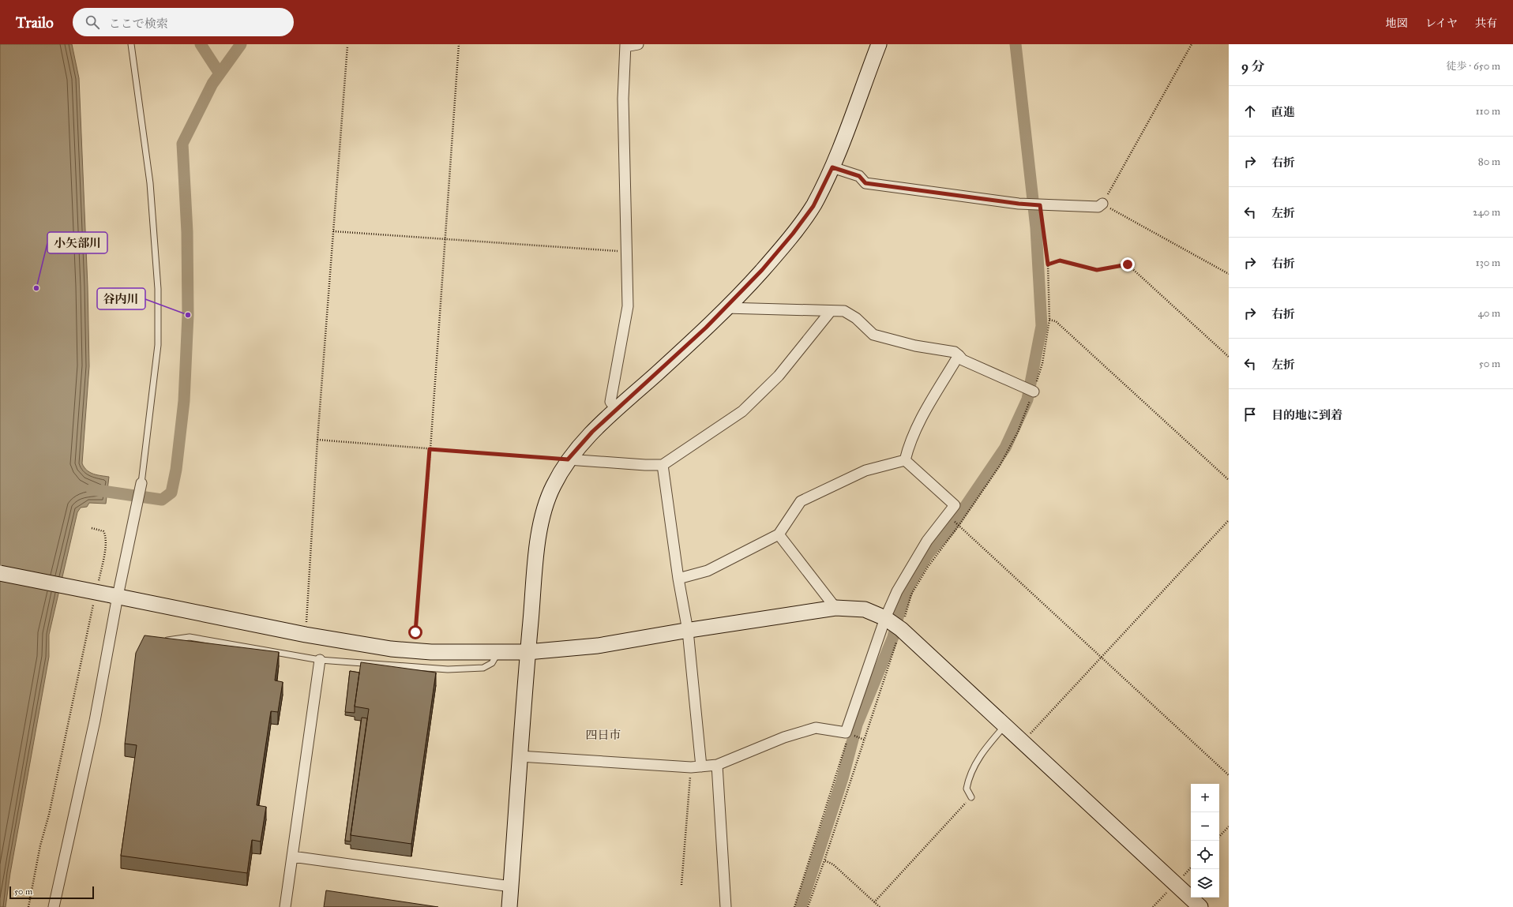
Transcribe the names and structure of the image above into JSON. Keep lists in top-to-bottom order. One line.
{"districts":["四日市"],"places":["小矢部川","谷内川"],"scale_bar":"50 m","page":{"header":"Trailo","search":"ここで検索","nav":["地図","レイヤ","共有"],"heading":["9 分","徒歩 · 650 m"],"list":[["直進","110 m"],["右折","80 m"],["左折","240 m"],["右折","130 m"],["右折","40 m"],["左折","50 m"],"目的地に到着"],"map_buttons":["+","−"],"scale":"50 m"}}
